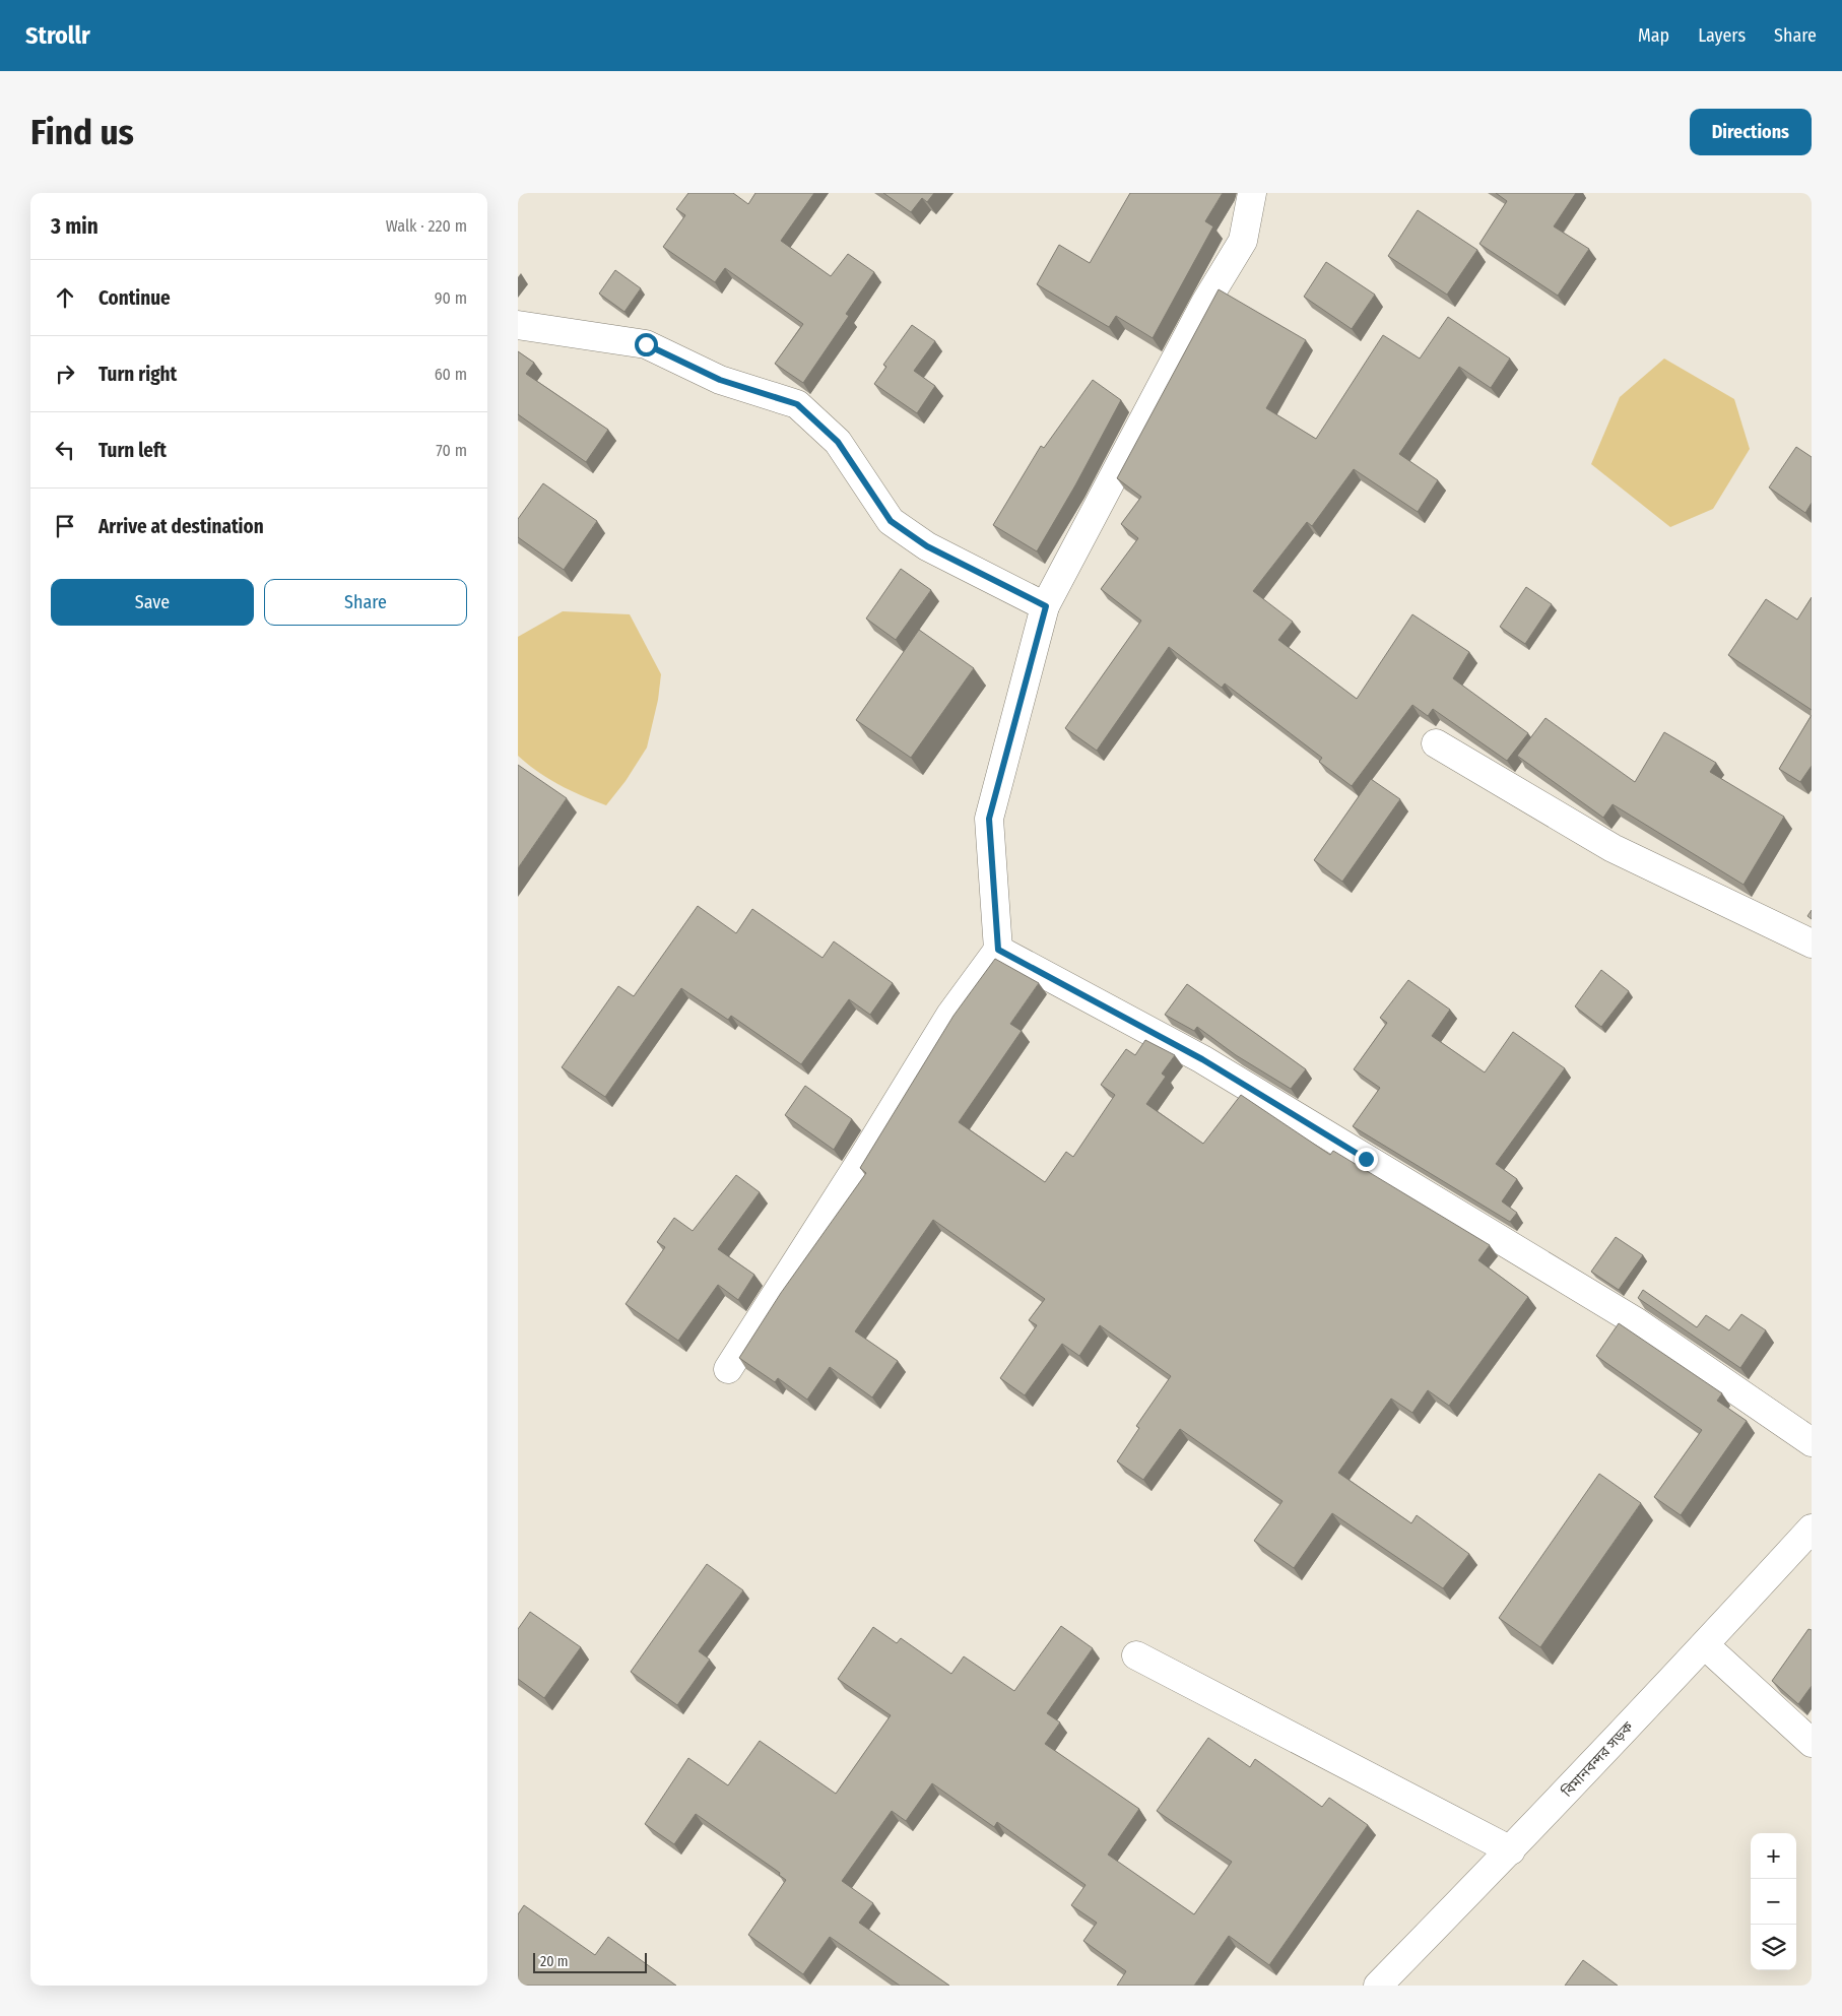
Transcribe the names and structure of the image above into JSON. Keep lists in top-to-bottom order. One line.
{"streets":{"street":["বিমানবন্দর সড়ক"]},"scale_bar":"20 m","page":{"header":"Strollr","nav":["Map","Layers","Share"],"buttons":["Directions",["Save","Share"]],"title":"Find us","heading":["3 min","Walk · 220 m"],"list":[["Continue","90 m"],["Turn right","60 m"],["Turn left","70 m"],"Arrive at destination"],"map_buttons":["+","−"],"scale":"20 m"}}
